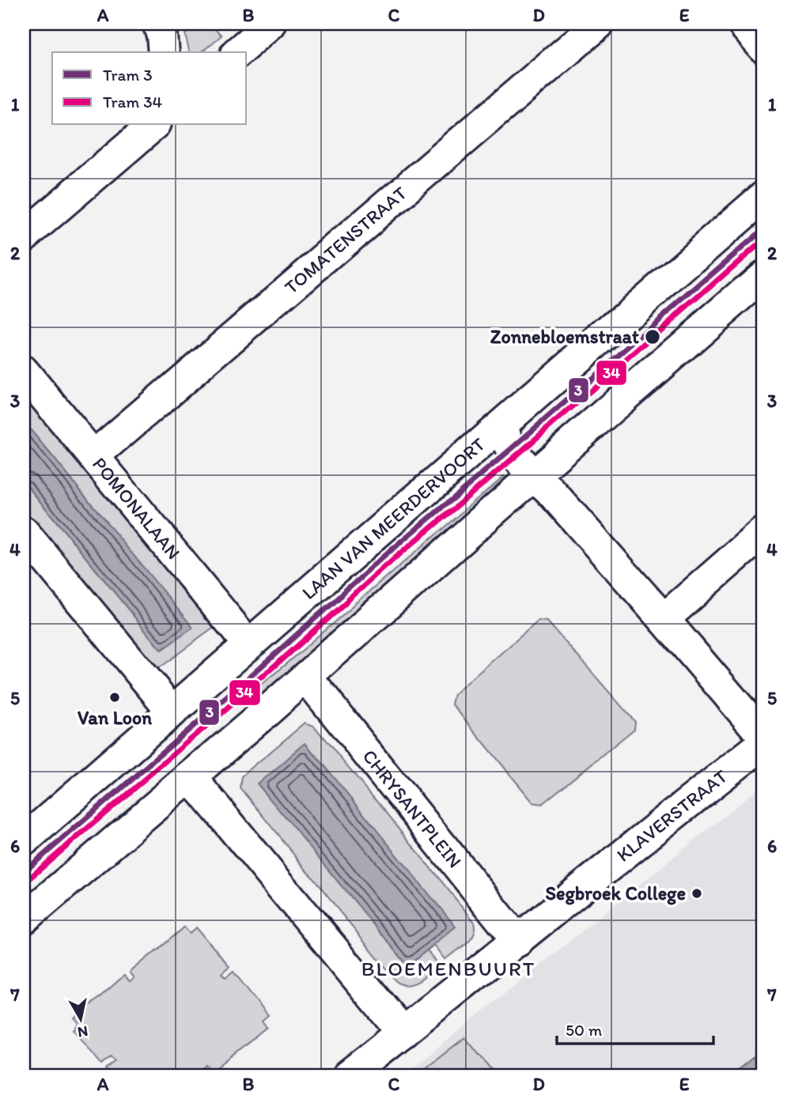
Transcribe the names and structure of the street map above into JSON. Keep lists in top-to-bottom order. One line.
{"streets":{"street":["TOMATENSTRAAT","POMONALAAN","LAAN VAN MEERDERVOORT","CHRYSANTPLEIN","KLAVERSTRAAT"]},"crossings":[["TOMATENSTRAAT","POMONALAAN"],["POMONALAAN","LAAN VAN MEERDERVOORT"],["CHRYSANTPLEIN","KLAVERSTRAAT"]],"districts":["BLOEMENBUURT"],"places":["Zonnebloemstraat","Van Loon","Segbroek College"],"lines":["tram line 3","tram line 34"],"legend":["Tram 3","Tram 34"],"scale_bar":"50 m","north":"bottom","grid":{"columns":["A","B","C","D","E"],"rows":["1","2","3","4","5","6","7"]}}
